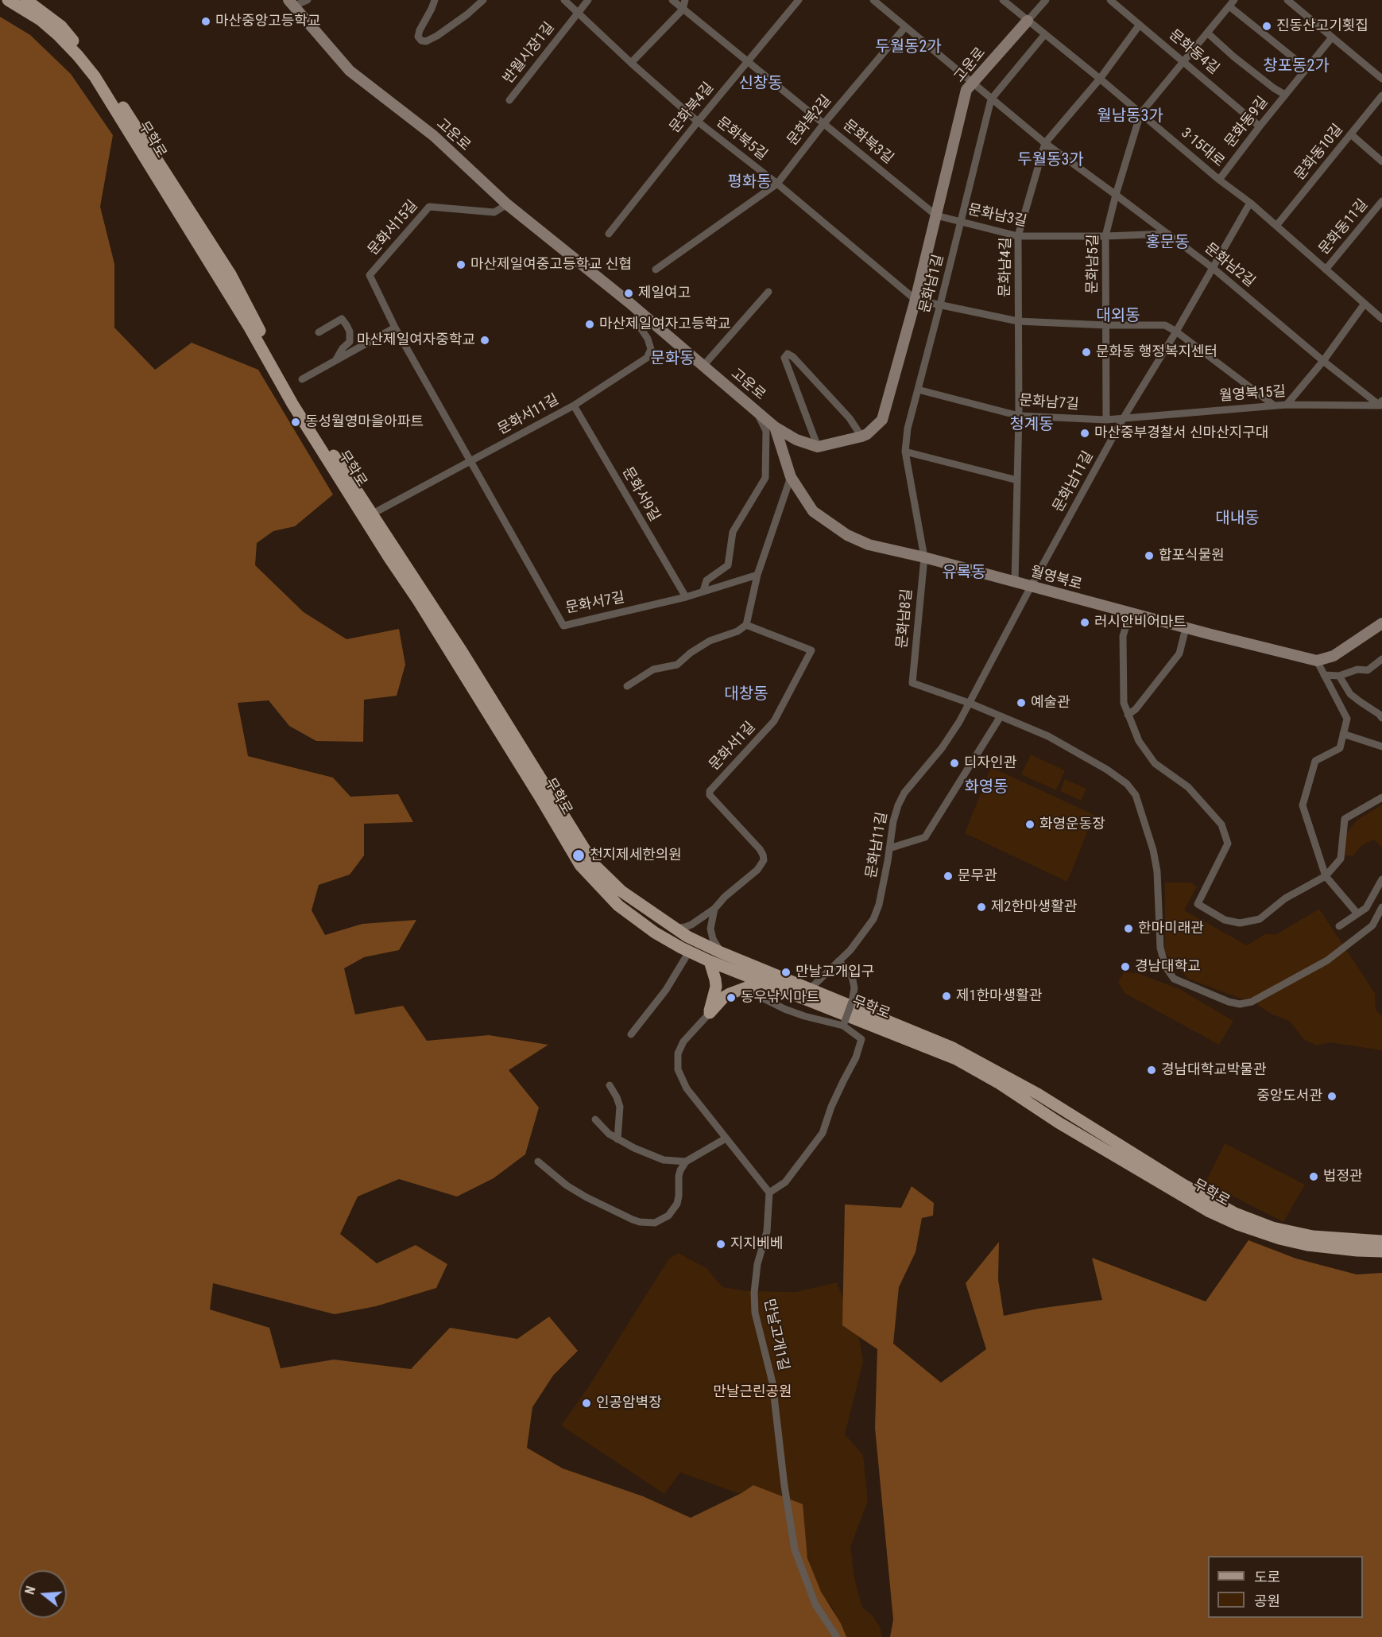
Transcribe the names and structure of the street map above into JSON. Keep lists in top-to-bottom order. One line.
{"streets":{"main road":["고운로","무학로","월영북로"],"street":["문화동4길","반월시장1길","문화북4길","문화북2길","문화동9길","문화북5길","문화북3길","3·15대로","문화동10길","문화남3길","문화동11길","문화서15길","문화남5길","문화남2길","문화남4길","문화남1길","월영북15길","문화남7길","문화서11길","문화남11길","문화서9길","문화서7길","문화남8길","문화서1길","만날고개1길"]},"crossings":[["문화동4길","문화동9길"],["문화동4길","문화남4길"],["반월시장1길","문화북5길"],["고운로","문화북5길"],["고운로","문화북3길"],["고운로","3·15대로"],["고운로","문화남3길"],["고운로","문화서15길"],["고운로","문화남2길"],["고운로","문화서11길"],["고운로","월영북로"],["문화북4길","문화북5길"],["문화북4길","문화북3길"],["문화북2길","문화북5길"],["문화북2길","문화북3길"],["문화북2길","문화남2길"],["문화동9길","3·15대로"],["무학로","문화서11길"],["무학로","문화남11길"],["무학로","문화서1길"],["문화북3길","문화남3길"],["3·15대로","문화동10길"],["3·15대로","문화동11길"],["3·15대로","문화남5길"],["3·15대로","문화남4길"],["3·15대로","문화남1길"],["3·15대로","문화남11길"],["문화남3길","문화남5길"],["문화남3길","문화남2길"],["문화남3길","문화남4길"],["문화남3길","문화남1길"],["문화서15길","문화서11길"],["문화서15길","문화서7길"],["문화남5길","문화남2길"],["문화남5길","문화남7길"],["문화남2길","문화남4길"],["문화남2길","문화남1길"],["문화남2길","월영북15길"],["문화남2길","문화남11길"],["문화남4길","문화남7길"],["문화남4길","월영북로"],["문화남1길","문화남7길"],["문화남1길","월영북로"],["문화남1길","문화남8길"],["월영북15길","문화남7길"],["월영북15길","문화남11길"],["문화남7길","문화남11길"],["문화서11길","문화서9길"],["문화서11길","문화서7길"],["문화남11길","월영북로"],["문화남11길","문화남8길"],["문화서9길","문화서7길"],["월영북로","문화남8길"]],"districts":["두월동2가","창포동2가","신창동","월남동3가","두월동3가","평화동","홍문동","대외동","문화동","청계동","대내동","유록동","대창동","화영동"],"parks":["만날근린공원"],"places":["마산중앙고등학교","진동산고기횟집","마산제일여중고등학교 신협","제일여고","마산제일여자고등학교","마산제일여자중학교","문화동 행정복지센터","동성월영마을아파트","마산중부경찰서 신마산지구대","합포식물원","러시안비어마트","예술관","디자인관","화영운동장","천지제세한의원","문무관","제2한마생활관","한마미래관","경남대학교","만날고개입구","제1한마생활관","동우낚시마트","경남대학교박물관","중앙도서관","법정관","지지베베","인공암벽장"],"legend":["도로","공원"],"north":"left"}
